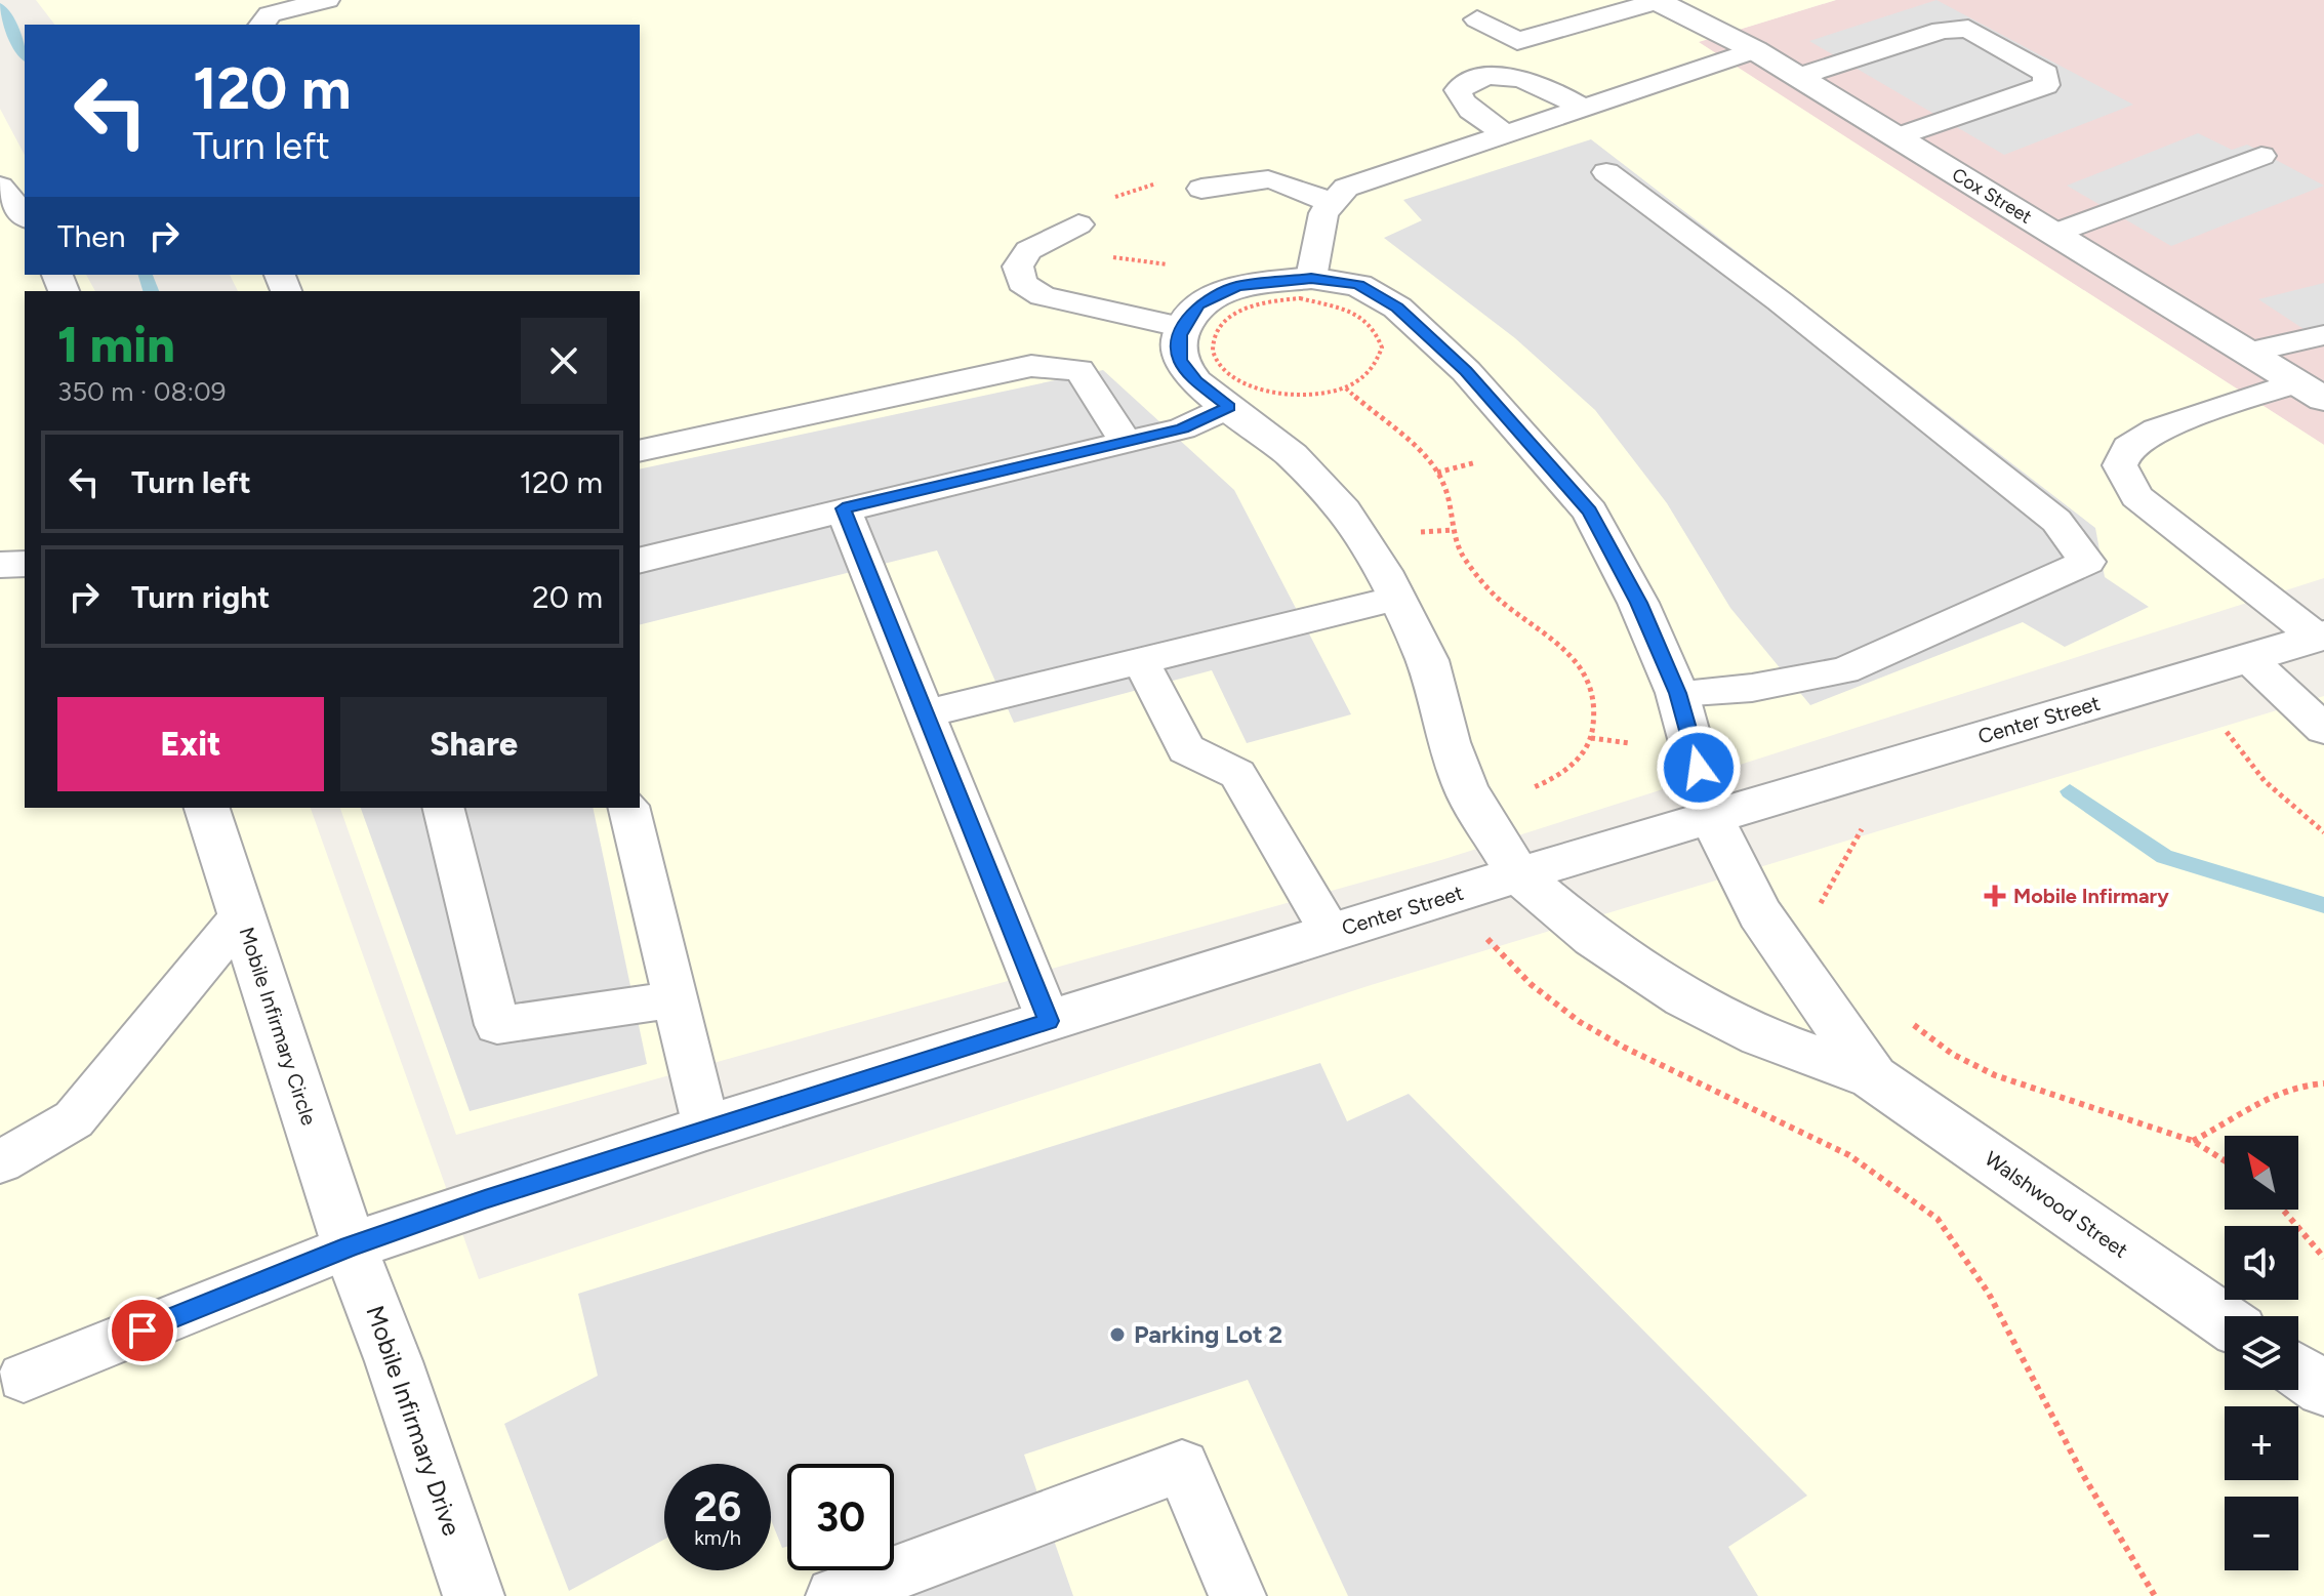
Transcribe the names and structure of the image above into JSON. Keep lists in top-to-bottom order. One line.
{"streets":{"street":["Cox Street","Center Street","Mobile Infirmary Circle","Walshwood Street","Mobile Infirmary Drive"]},"crossings":[["Center Street","Mobile Infirmary Circle"],["Center Street","Walshwood Street"],["Center Street","Mobile Infirmary Drive"],["Mobile Infirmary Circle","Mobile Infirmary Drive"]],"places":{"health":["Mobile Infirmary"],"other":["Parking Lot 2"]},"north":"top left","page":{"turn":["120 m","Turn left"],"then":"Then","heading":["1 min","350 m · 08:09"],"list":[{"name":"Turn left","value":"120 m"},{"name":"Turn right","value":"20 m"}],"buttons":["Exit","Share"],"map_buttons":["+","−"],"speed":"26 km/h","limit":"30"}}
